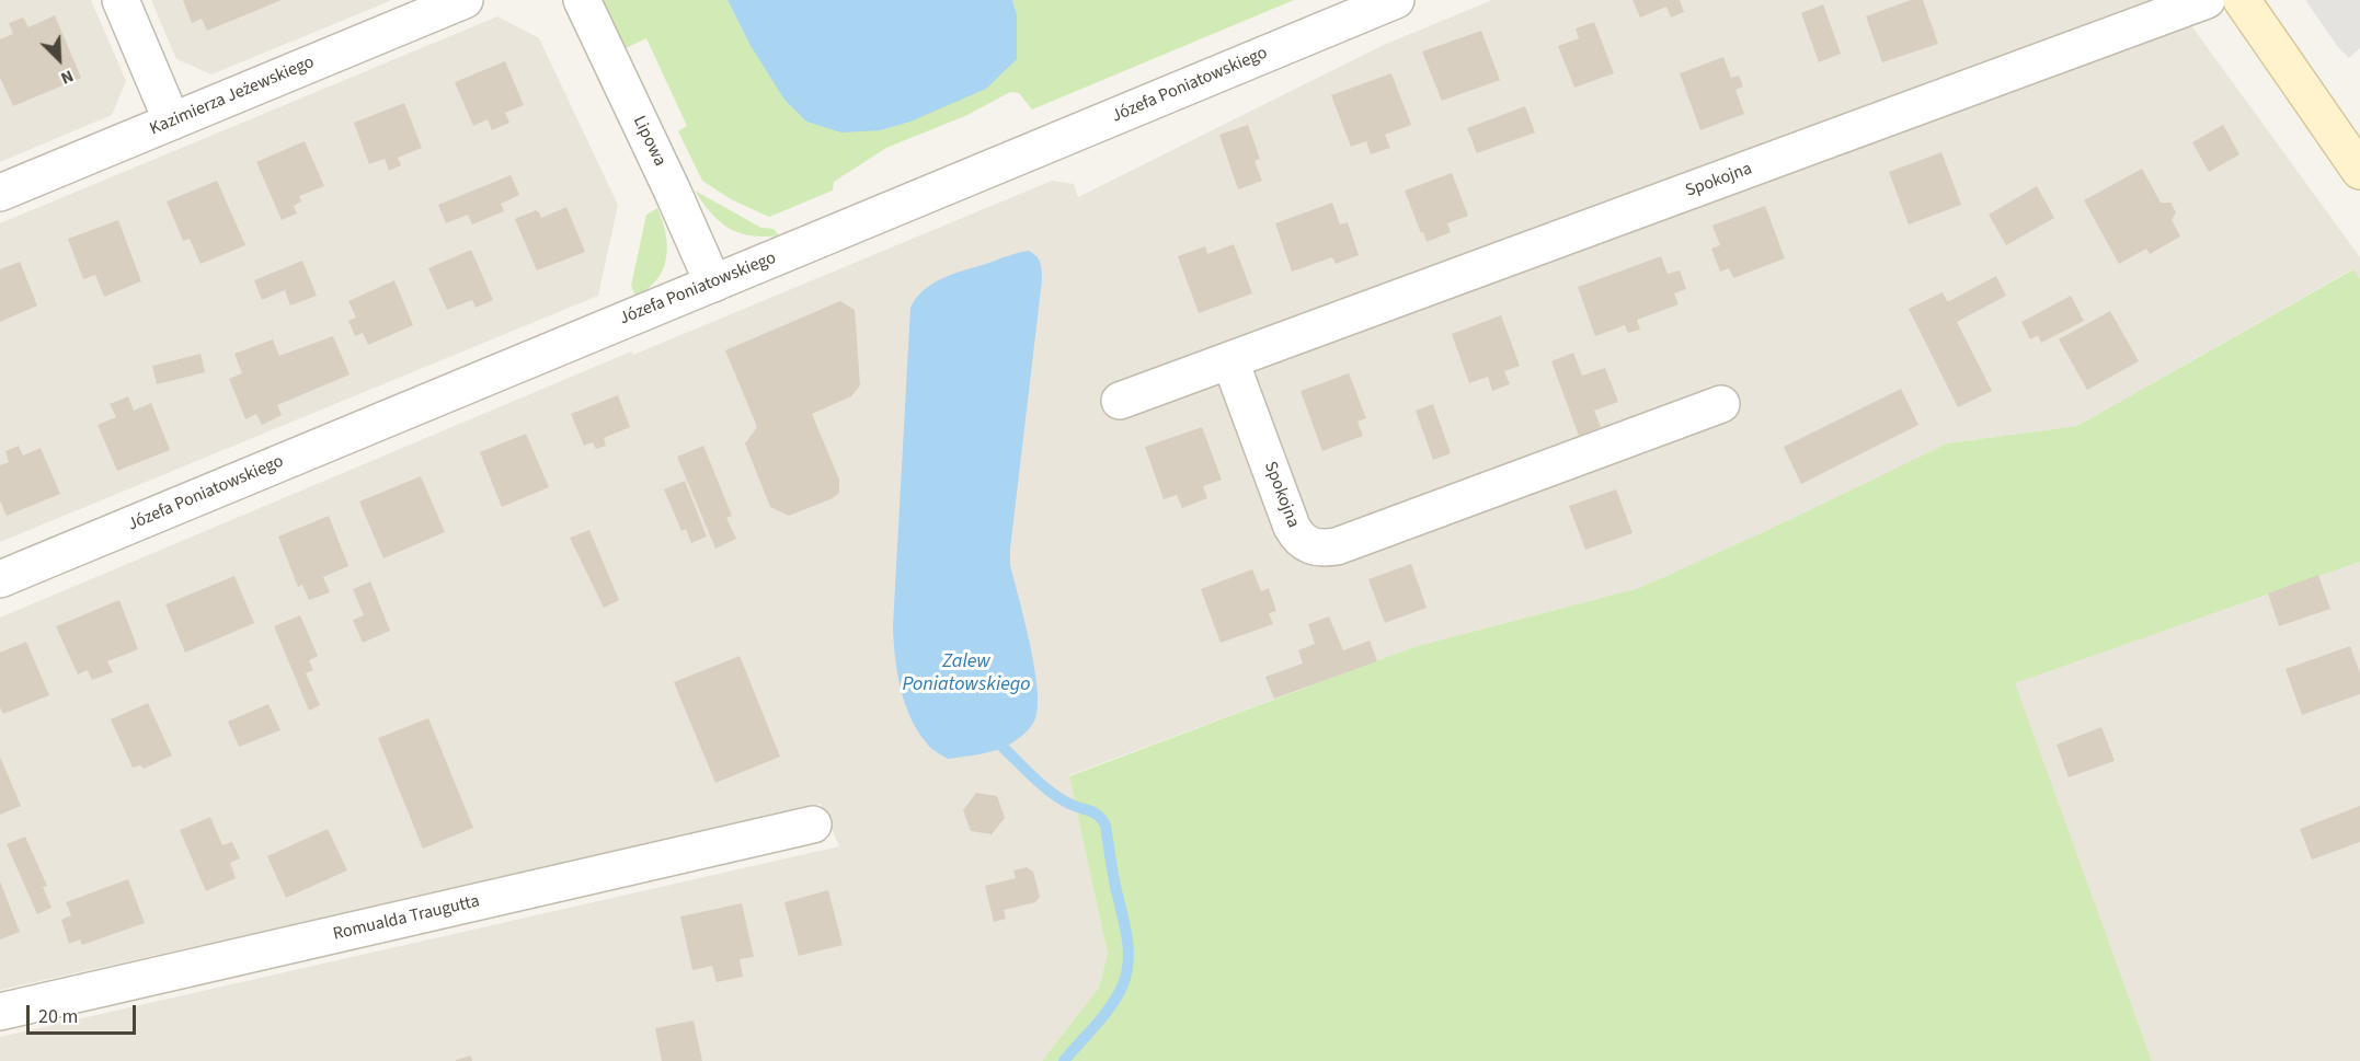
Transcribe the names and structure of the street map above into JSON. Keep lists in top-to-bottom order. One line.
{"streets":{"street":["Józefa Poniatowskiego","Kazimierza Jeżewskiego","Lipowa","Spokojna","Romualda Traugutta"]},"crossings":[["Józefa Poniatowskiego","Lipowa"]],"water":["Zalew Poniatowskiego"],"scale_bar":"20 m","north":"bottom right"}
